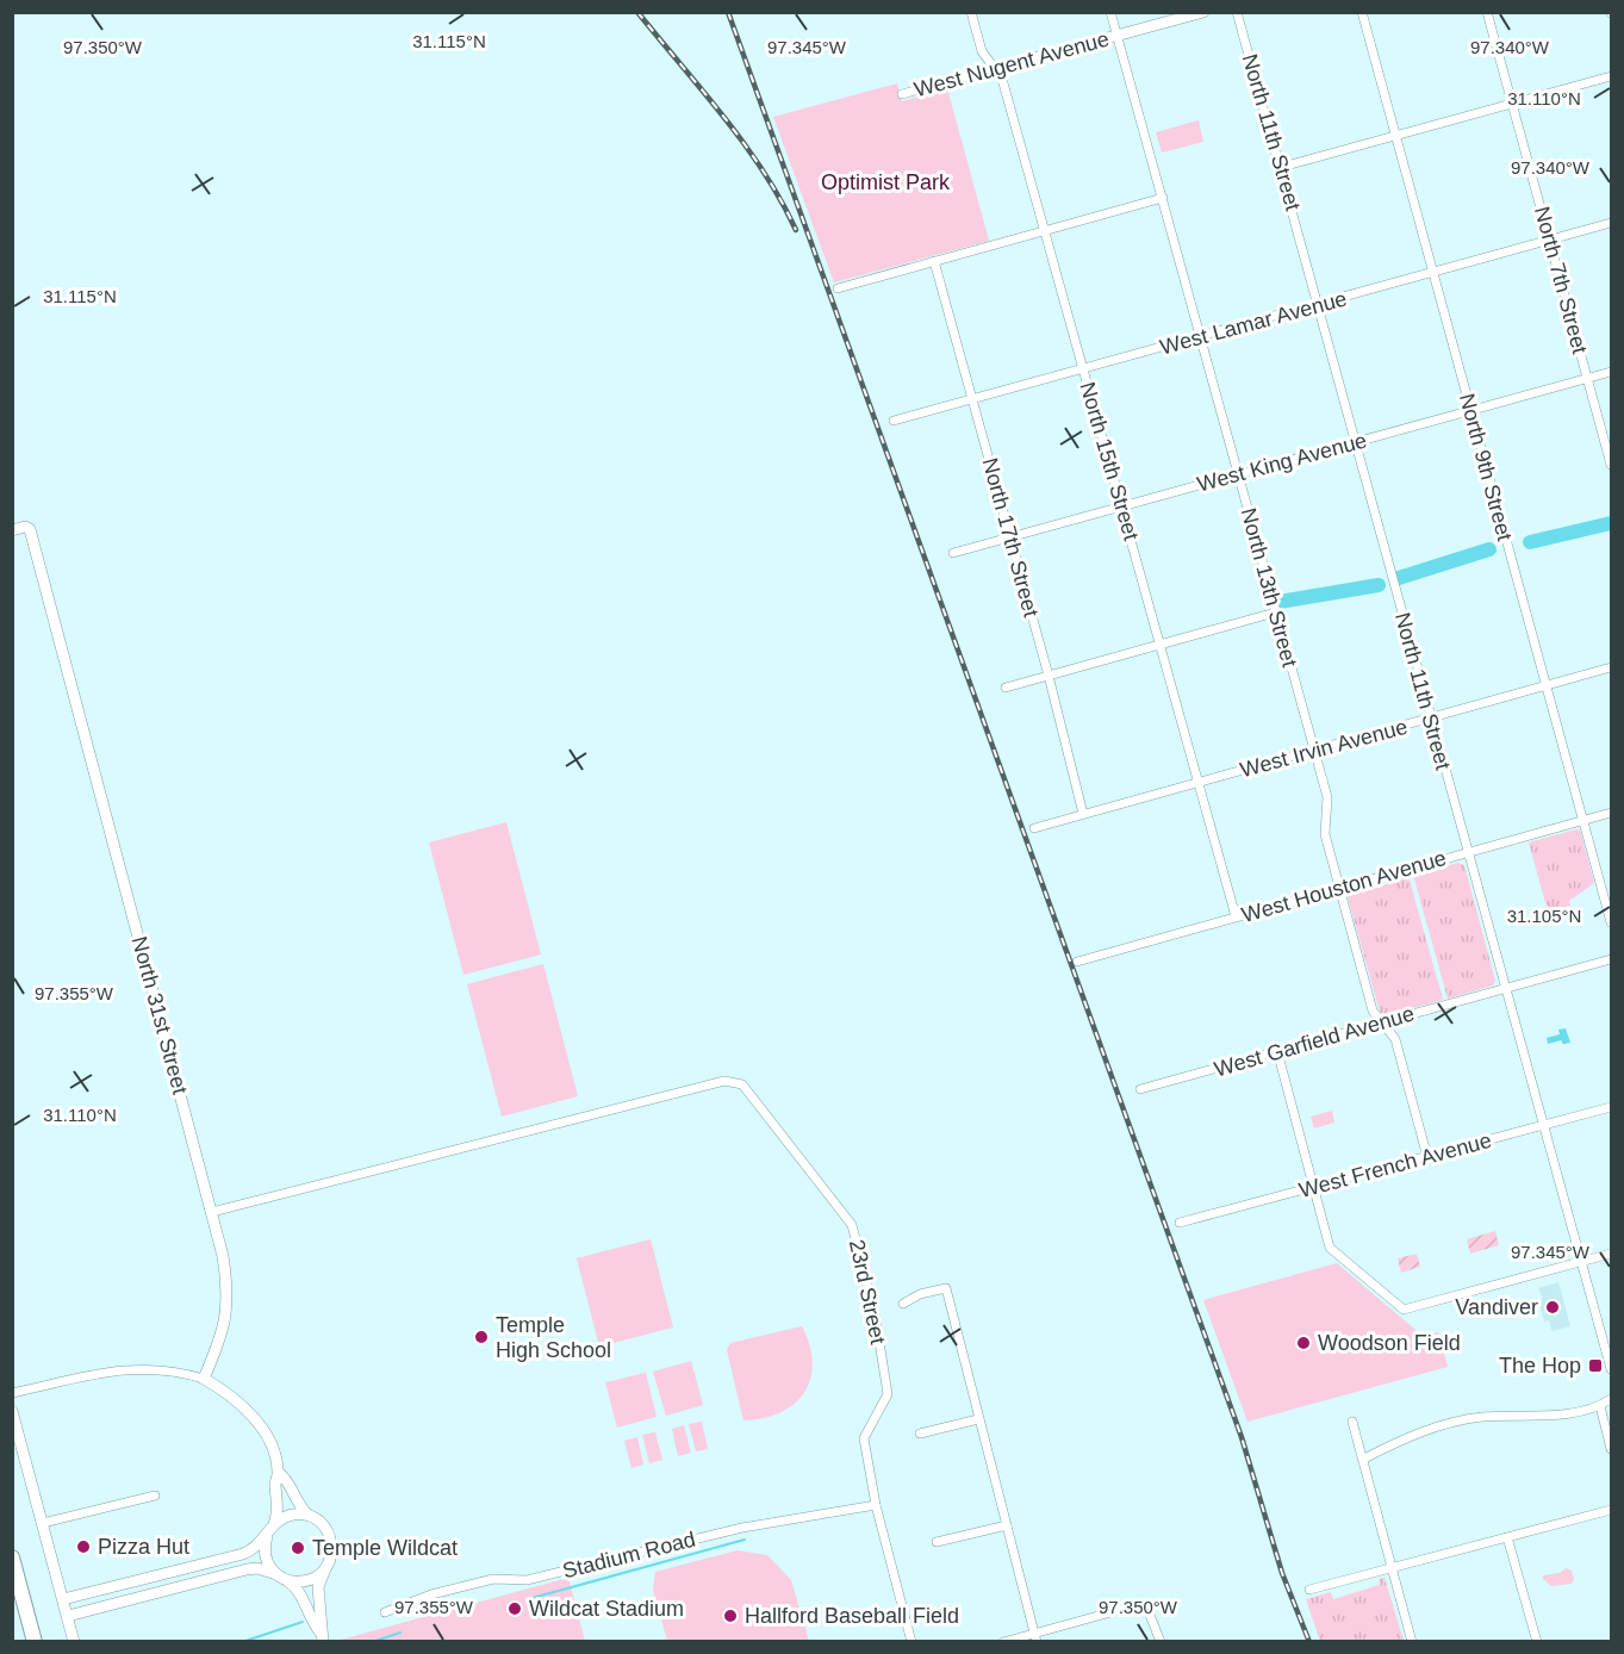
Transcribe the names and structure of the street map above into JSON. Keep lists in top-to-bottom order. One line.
{"streets":{"street":["West Nugent Avenue","North 11th Street","North 7th Street","West Lamar Avenue","North 15th Street","West King Avenue","North 9th Street","North 17th Street","North 13th Street","West Irvin Avenue","West Houston Avenue","North 31st Street","West Garfield Avenue","West French Avenue","23rd Street","Stadium Road"]},"crossings":[["West Nugent Avenue","North 15th Street"],["West Nugent Avenue","North 13th Street"],["North 11th Street","West Lamar Avenue"],["North 11th Street","West King Avenue"],["North 11th Street","West Irvin Avenue"],["North 11th Street","West Houston Avenue"],["North 11th Street","West Garfield Avenue"],["North 11th Street","West French Avenue"],["North 7th Street","West Lamar Avenue"],["North 7th Street","West King Avenue"],["West Lamar Avenue","North 15th Street"],["West Lamar Avenue","North 9th Street"],["West Lamar Avenue","North 17th Street"],["West Lamar Avenue","North 13th Street"],["North 15th Street","West King Avenue"],["North 15th Street","West Irvin Avenue"],["North 15th Street","West Houston Avenue"],["West King Avenue","North 9th Street"],["West King Avenue","North 17th Street"],["West King Avenue","North 13th Street"],["North 9th Street","West Irvin Avenue"],["North 9th Street","West Houston Avenue"],["North 17th Street","West Irvin Avenue"],["North 13th Street","West Irvin Avenue"],["North 13th Street","West Houston Avenue"],["North 13th Street","West Garfield Avenue"],["North 13th Street","West French Avenue"],["North 31st Street","23rd Street"],["23rd Street","Stadium Road"]],"parks":["Optimist Park"],"places":{"other":["Vandiver","Temple High School","Woodson Field","Pizza Hut","Temple Wildcat","Wildcat Stadium","Hallford Baseball Field"],"transit":["The Hop"]},"coordinates":["31.115°N","97.340°W","97.350°W","97.345°W","31.110°N","31.105°N","97.355°W"]}
